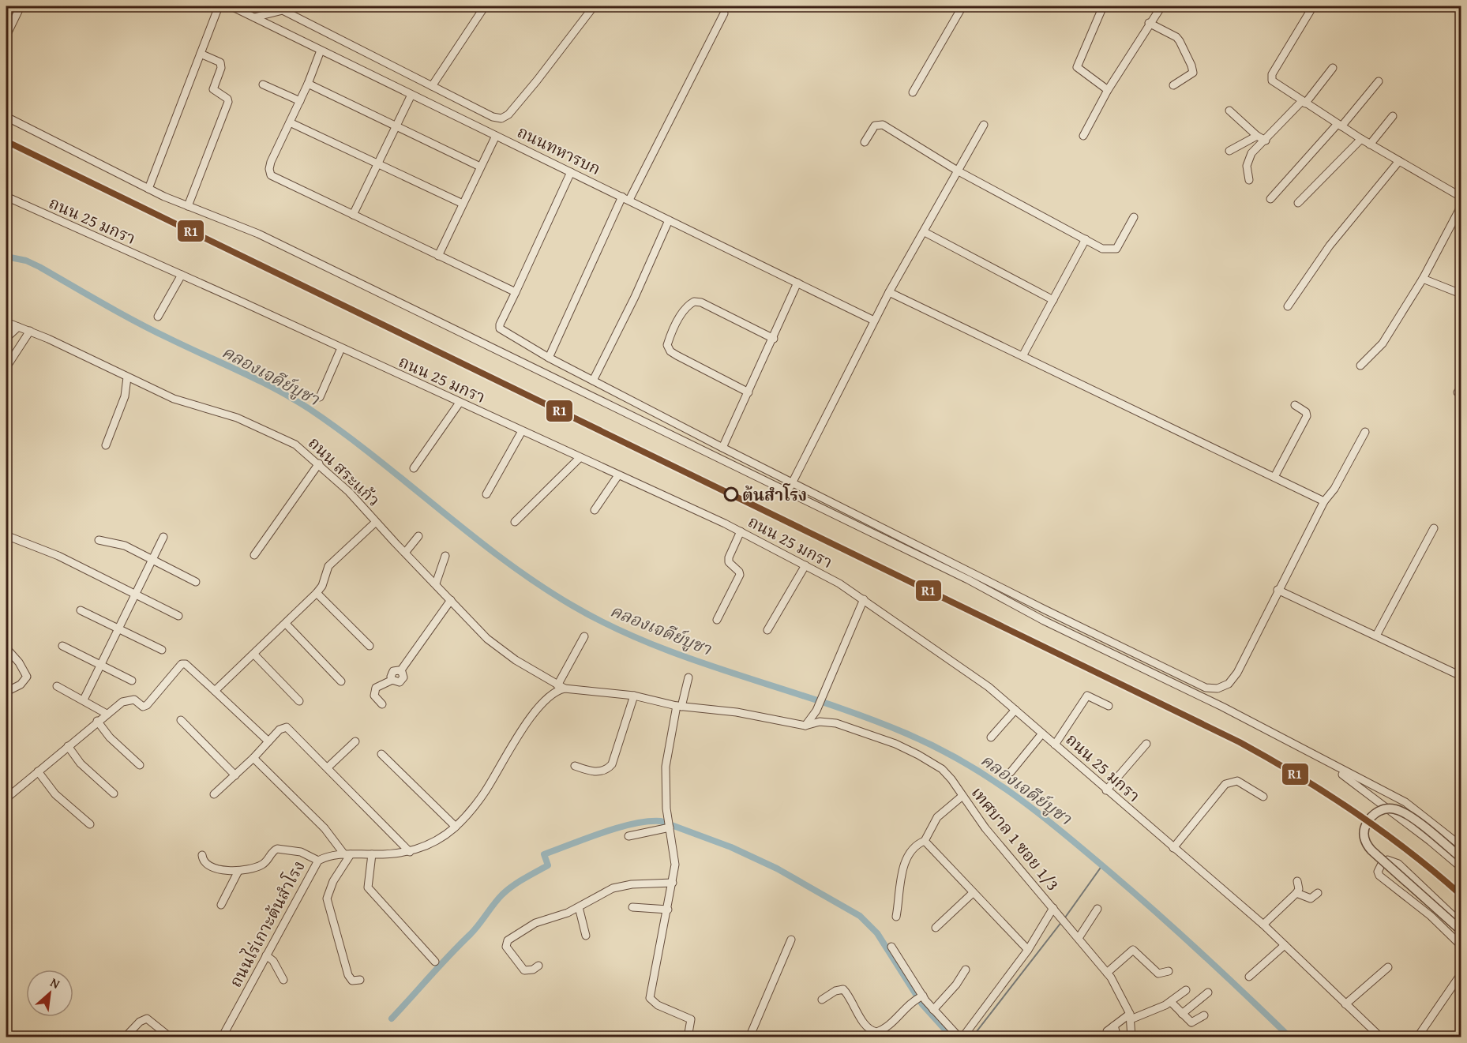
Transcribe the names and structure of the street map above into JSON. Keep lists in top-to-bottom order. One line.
{"streets":{"street":["ถนนทหารบก","ถนน 25 มกรา","ถนน สระแก้ว","เทศบาล 1 ซอย 1/3","ถนนไร่เกาะต้นสำโรง"]},"crossings":[["ถนน สระแก้ว","ถนนไร่เกาะต้นสำโรง"]],"water":["คลองเจดีย์บูชา"],"places":["ต้นสำโรง"],"lines":["transit line R1"],"north":"top right"}
